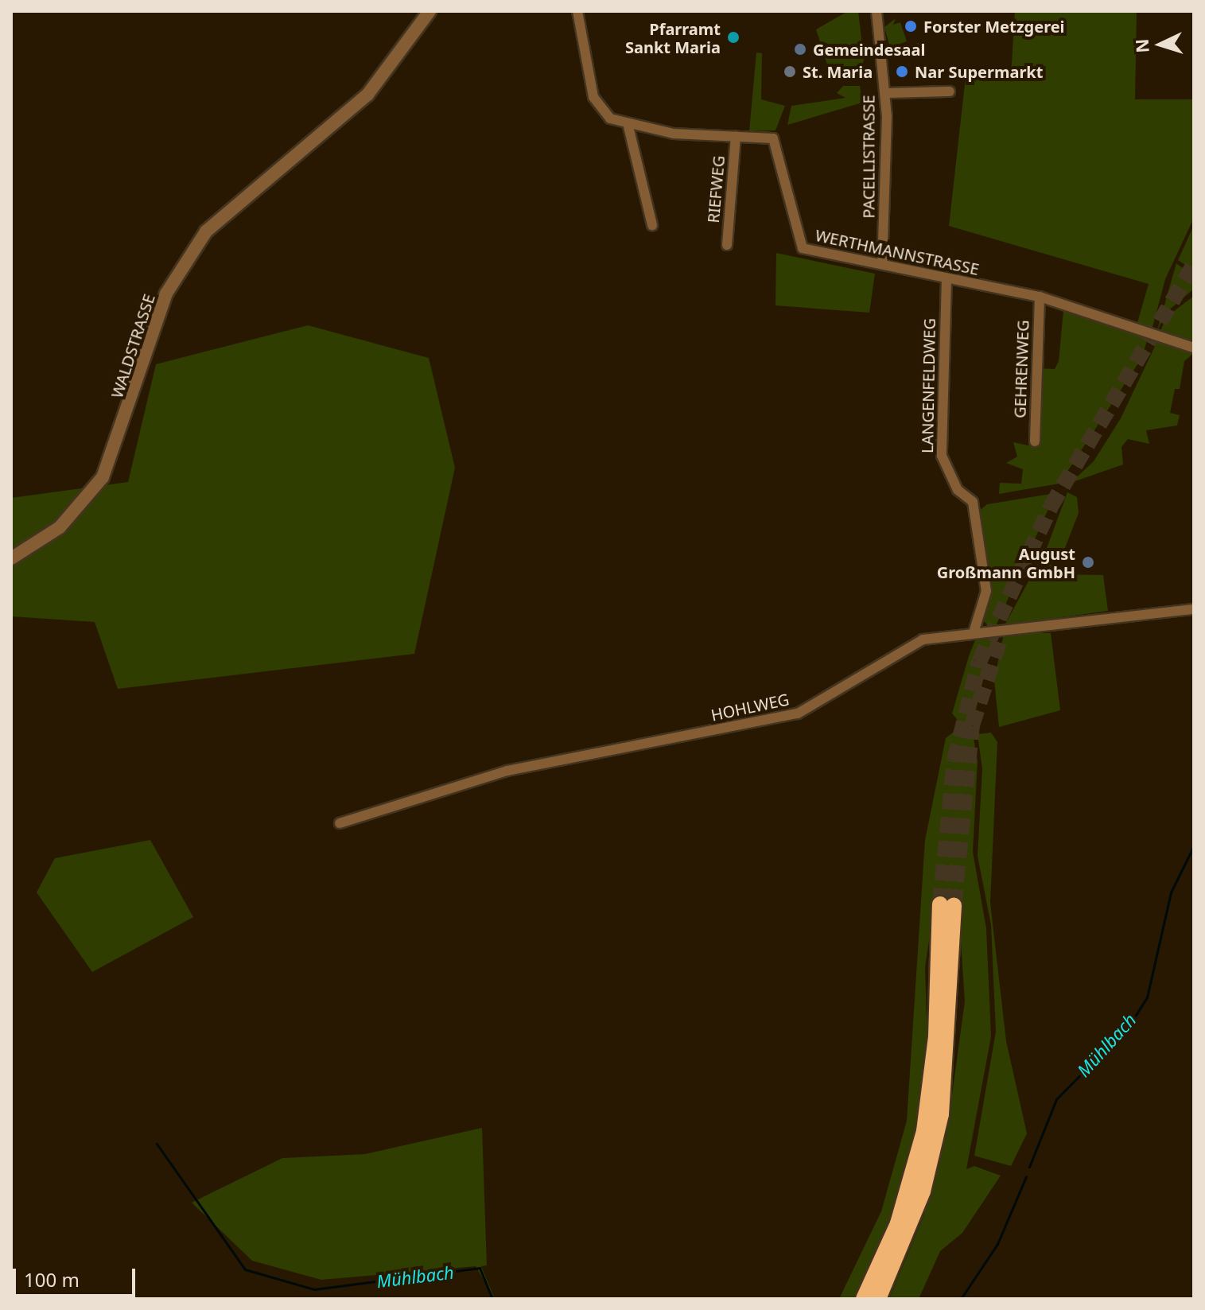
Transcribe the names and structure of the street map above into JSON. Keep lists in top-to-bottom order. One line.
{"streets":{"street":["PACELLISTRASSE","RIEFWEG","WERTHMANNSTRASSE","WALDSTRASSE","GEHRENWEG","LANGENFELDWEG","HOHLWEG"]},"crossings":[["PACELLISTRASSE","WERTHMANNSTRASSE"],["RIEFWEG","WERTHMANNSTRASSE"],["WERTHMANNSTRASSE","GEHRENWEG"],["WERTHMANNSTRASSE","LANGENFELDWEG"],["LANGENFELDWEG","HOHLWEG"]],"water":["Mühlbach"],"places":["Forster Metzgerei","Pfarramt Sankt Maria","Gemeindesaal","St. Maria","Nar Supermarkt","August Großmann GmbH"],"scale_bar":"100 m","north":"left"}
